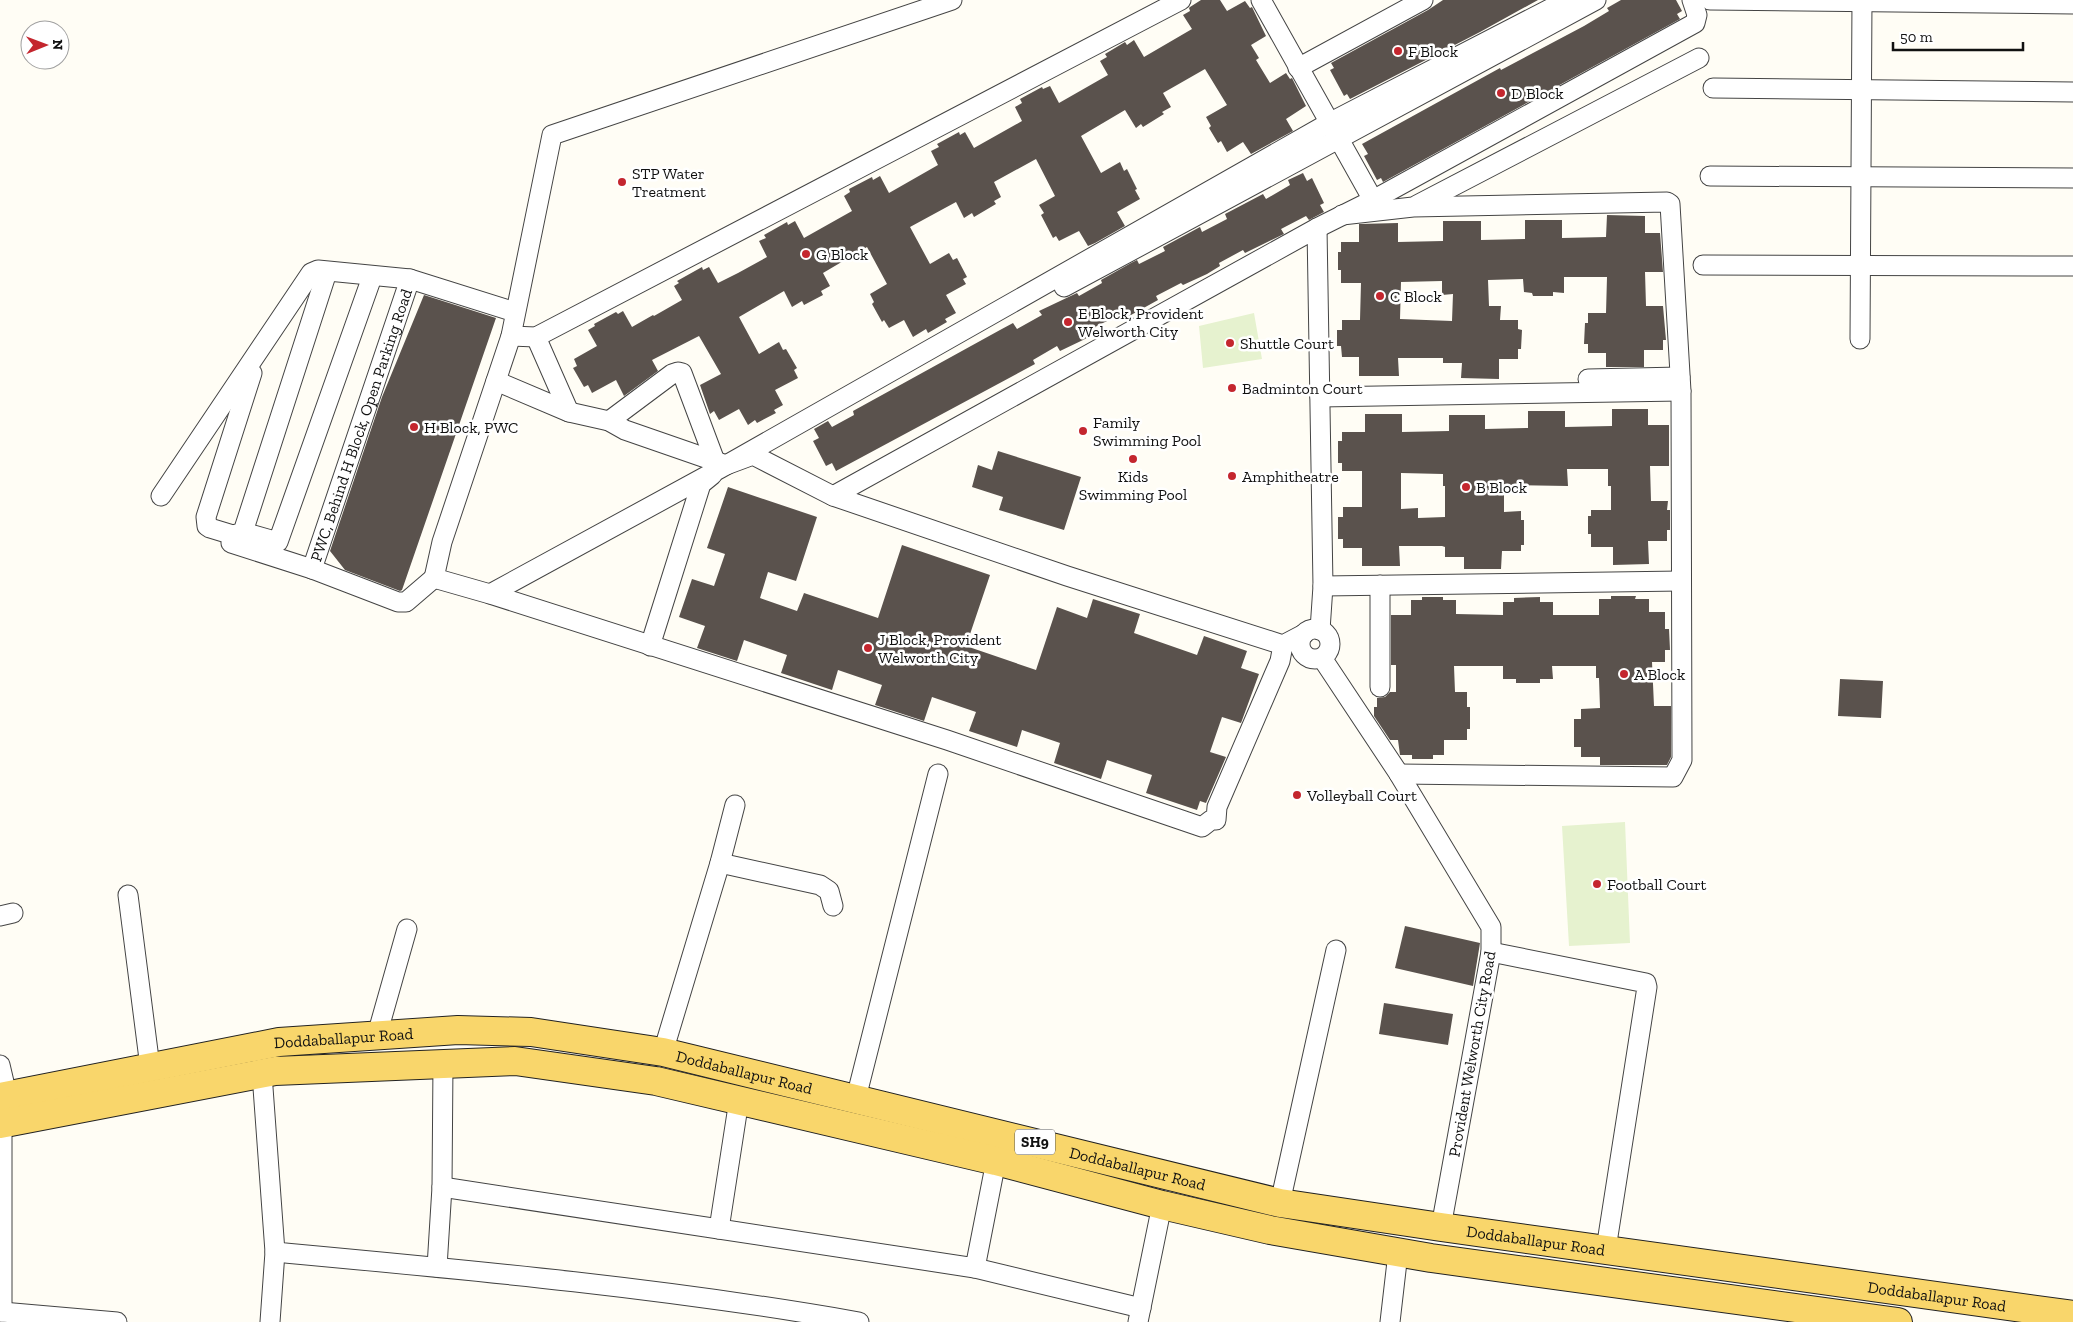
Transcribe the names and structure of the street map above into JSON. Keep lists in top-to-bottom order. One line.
{"streets":{"main road":["Doddaballapur Road","SH9"],"street":["PWC, Behind H Block, Open Parking Road","Provident Welworth City Road"]},"crossings":[["Doddaballapur Road","Provident Welworth City Road"]],"places":["F Block","D Block","STP Water Treatment","G Block","C Block","E Block, Provident Welworth City","Shuttle Court","Badminton Court","H Block, PWC","Family Swimming Pool","Kids Swimming Pool","Amphitheatre","B Block","J Block, Provident Welworth City","A Block","Volleyball Court","Football Court"],"scale_bar":"50 m","north":"right"}
